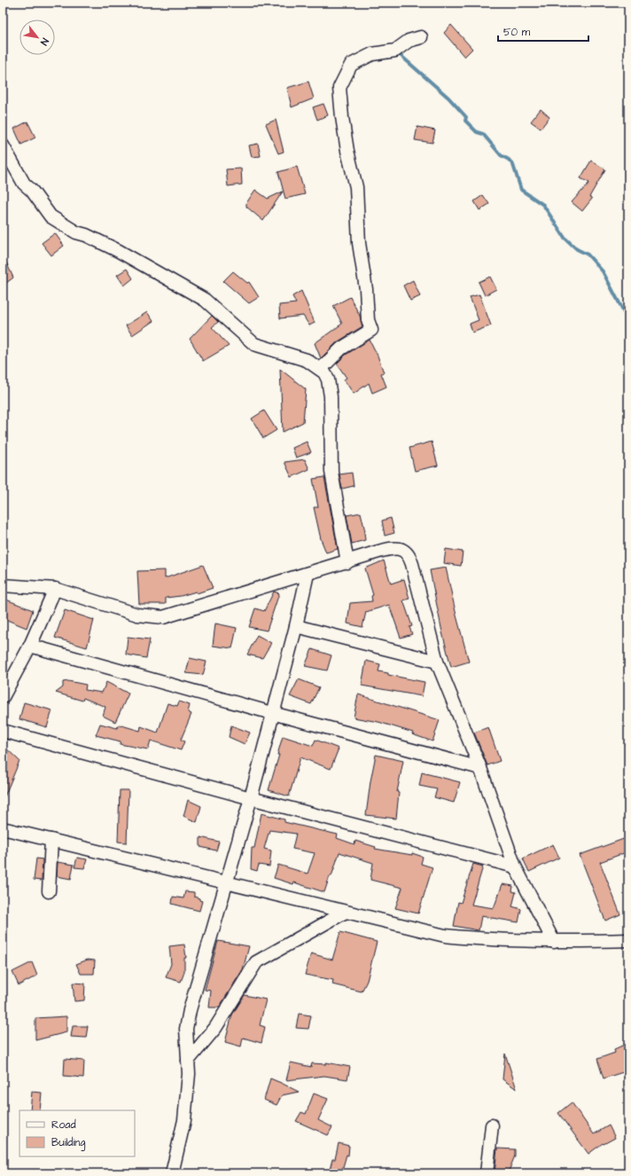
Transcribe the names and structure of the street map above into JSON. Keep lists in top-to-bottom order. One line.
{"legend":["Road","Building"],"scale_bar":"50 m","north":"bottom right"}
